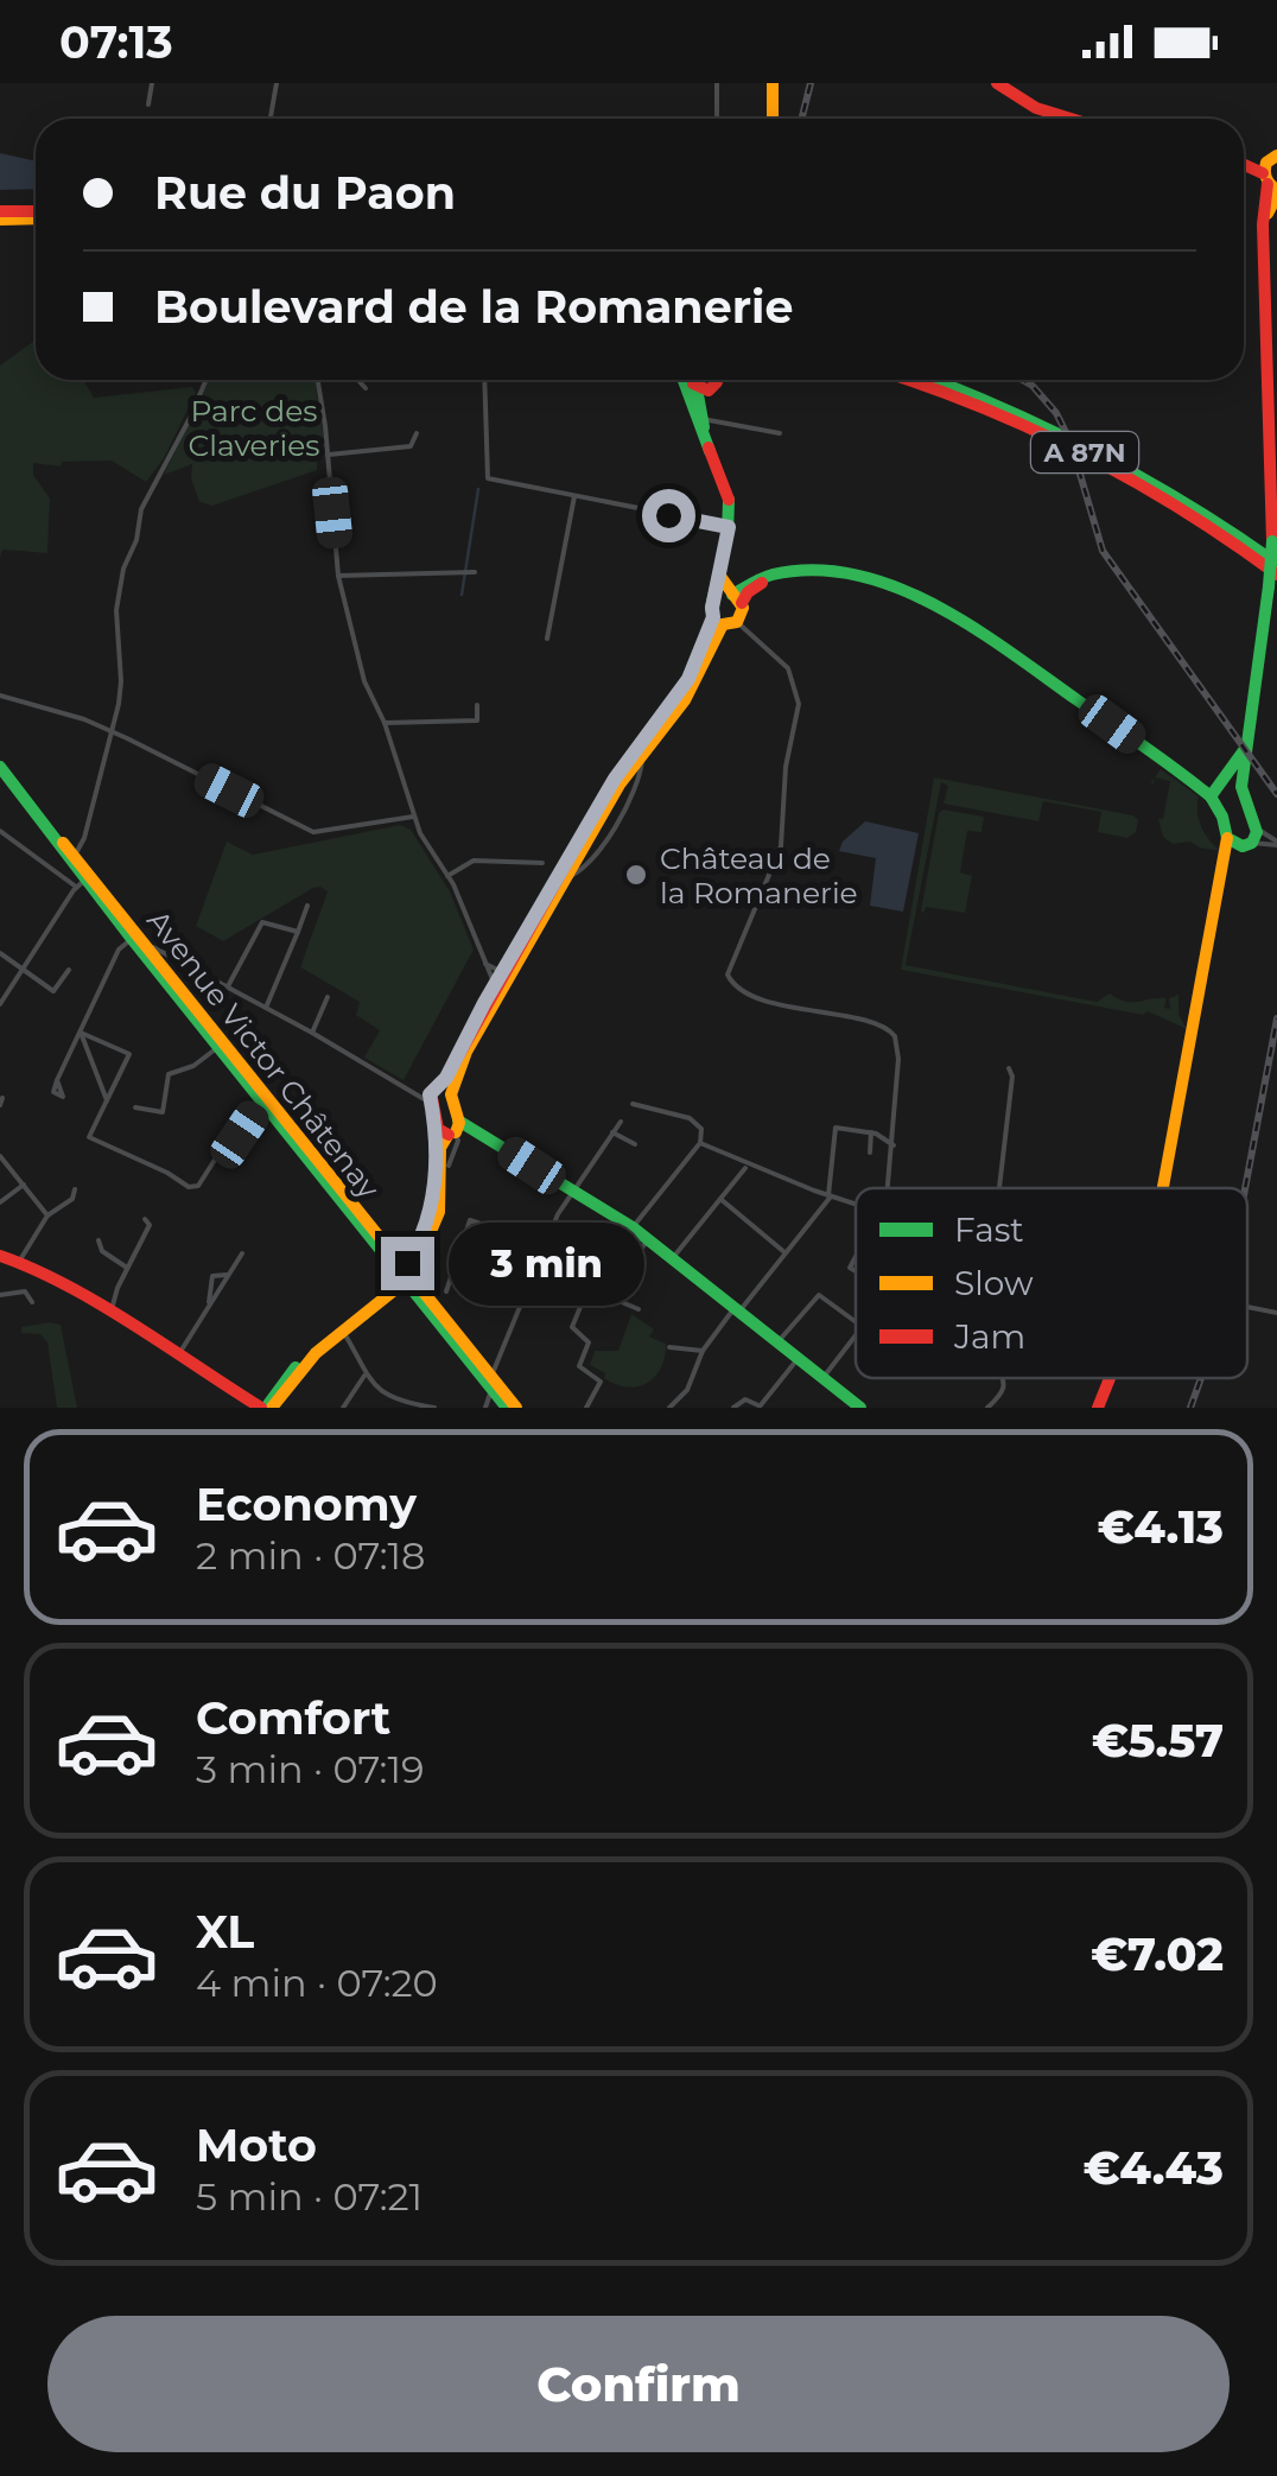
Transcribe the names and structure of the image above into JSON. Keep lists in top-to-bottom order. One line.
{"streets":{"main road":["A 87N","Avenue Victor Châtenay"]},"parks":["Parc des Claveries"],"places":["Château de la Romanerie"],"legend":["Fast","Slow","Jam"],"page":{"status":"07:13","banner":["Rue du Paon","Boulevard de la Romanerie"],"bubble":"3 min","list":[{"name":"Economy","note":"2 min · 07:18","value":"€4.13"},{"name":"Comfort","note":"3 min · 07:19","value":"€5.57"},{"name":"XL","note":"4 min · 07:20","value":"€7.02"},{"name":"Moto","note":"5 min · 07:21","value":"€4.43"}],"buttons":"Confirm"}}
